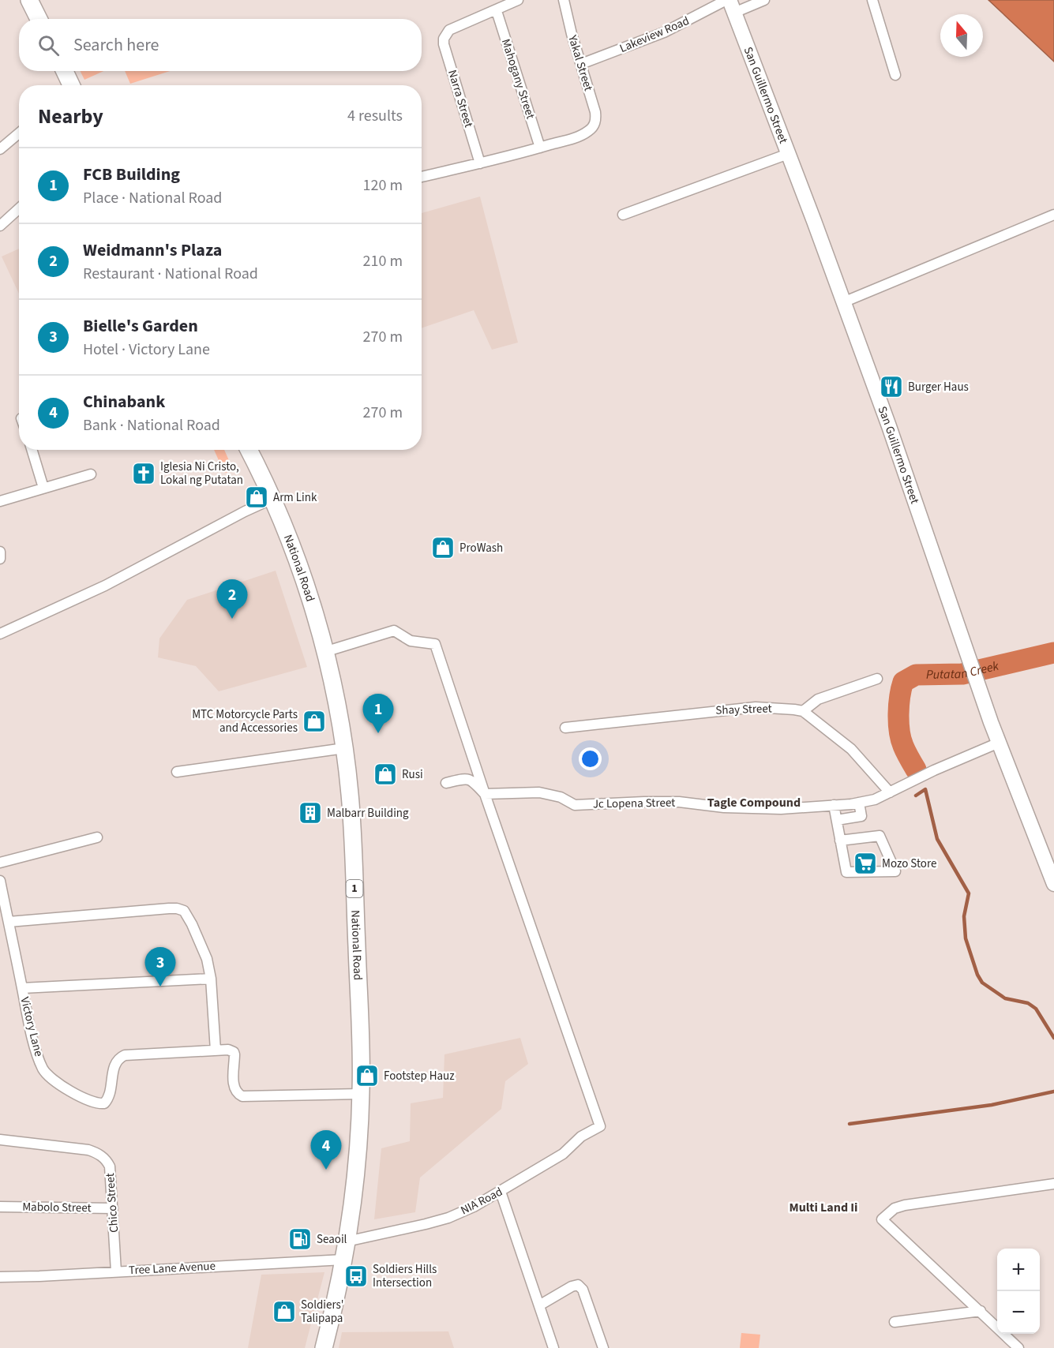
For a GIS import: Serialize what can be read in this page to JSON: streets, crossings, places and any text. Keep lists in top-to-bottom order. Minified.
{"streets":{"highway":["National Road","1"],"main road":["San Guillermo Street"],"street":["Lakeview Road","Yakal Street","Mahogany Street","Narra Street","Shay Street","Jc Lopena Street","Victory Lane","NIA Road","Chico Street","Mabolo Street","Tree Lane Avenue"]},"crossings":[["Lakeview Road","Yakal Street"],["Lakeview Road","San Guillermo Street"],["Yakal Street","Mahogany Street"],["Mahogany Street","Narra Street"],["San Guillermo Street","Jc Lopena Street"],["National Road","NIA Road"],["National Road","Tree Lane Avenue"],["Shay Street","Jc Lopena Street"],["Jc Lopena Street","NIA Road"],["Chico Street","Mabolo Street"],["Chico Street","Tree Lane Avenue"]],"districts":["Tagle Compound","Multi Land Ii"],"water":["Putatan Creek"],"places":{"restaurant":["Burger Haus"],"church":["Iglesia Ni Cristo, Lokal ng Putatan"],"shop":["Arm Link","ProWash","MTC Motorcycle Parts and Accessories","Rusi","Footstep Hauz","Soldiers' Talipapa"],"building":["Malbarr Building"],"supermarket":["Mozo Store"],"fuel station":["Seaoil"],"bus stop":["Soldiers Hills Intersection"]},"north":"top","page":{"search":"Search here","heading":["Nearby","4 results"],"list":[{"mark":"1","name":"FCB Building","note":"Place · National Road","value":"120 m"},{"mark":"2","name":"Weidmann's Plaza","note":"Restaurant · National Road","value":"210 m"},{"mark":"3","name":"Bielle's Garden","note":"Hotel · Victory Lane","value":"270 m"},{"mark":"4","name":"Chinabank","note":"Bank · National Road","value":"270 m"}],"pins":["2","1","3","4"],"map_buttons":["+","−"]}}
